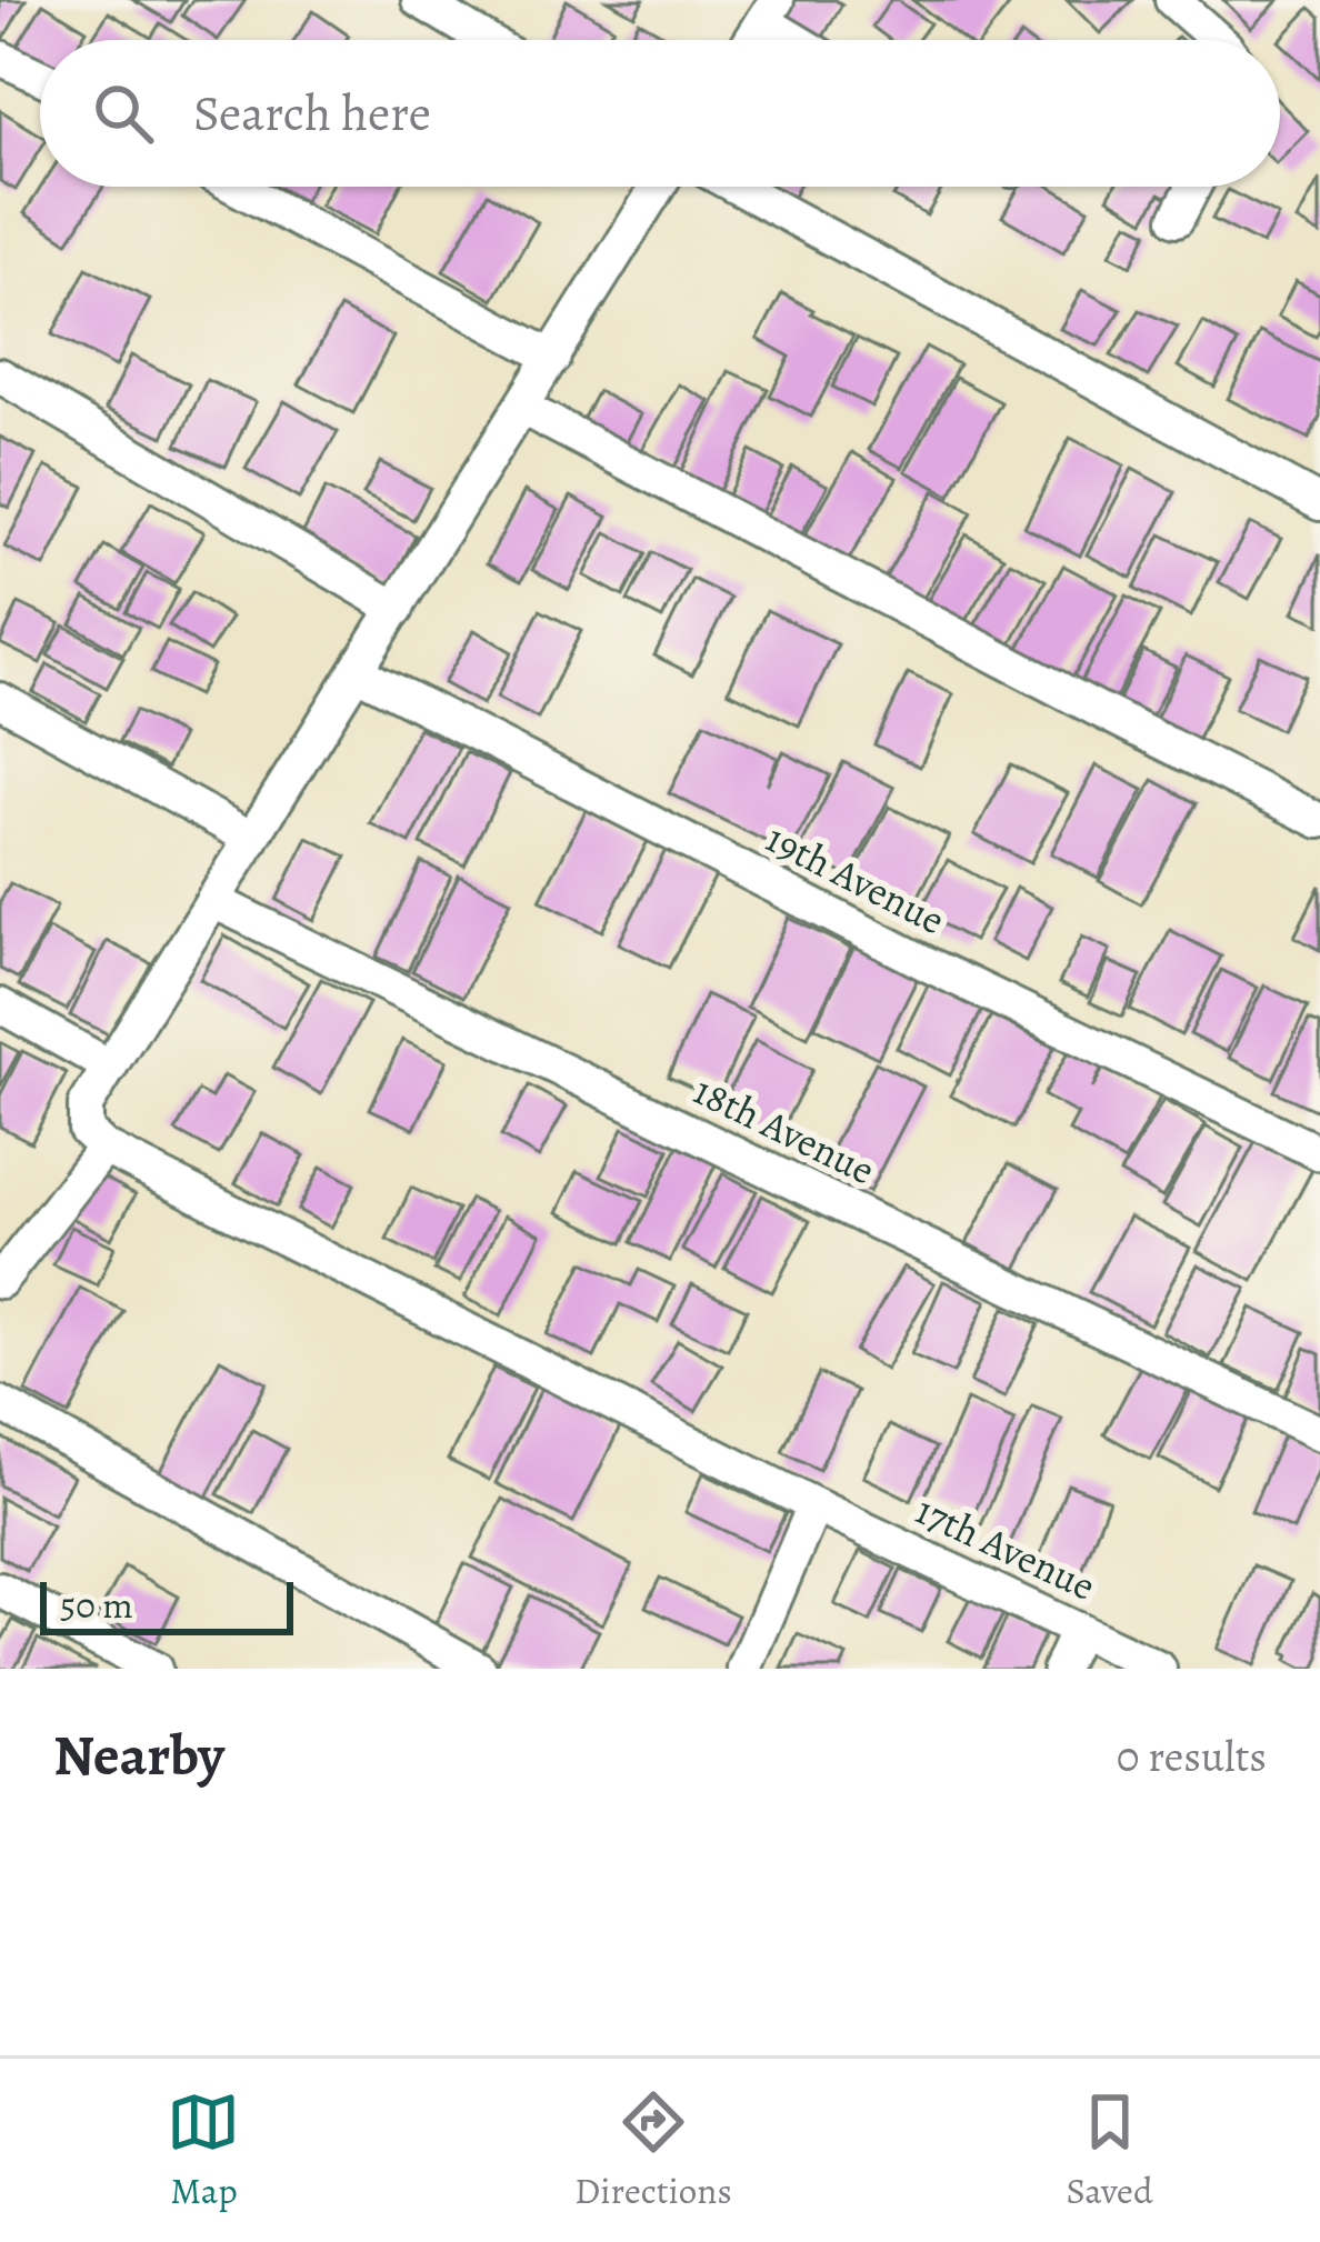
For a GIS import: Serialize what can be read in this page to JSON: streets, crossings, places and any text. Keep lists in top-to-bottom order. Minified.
{"streets":{"street":["19th Avenue","18th Avenue","17th Avenue"]},"scale_bar":"50 m","page":{"search":"Search here","scale":"50 m","heading":["Nearby","0 results"],"nav":["Map","Directions","Saved"]}}
